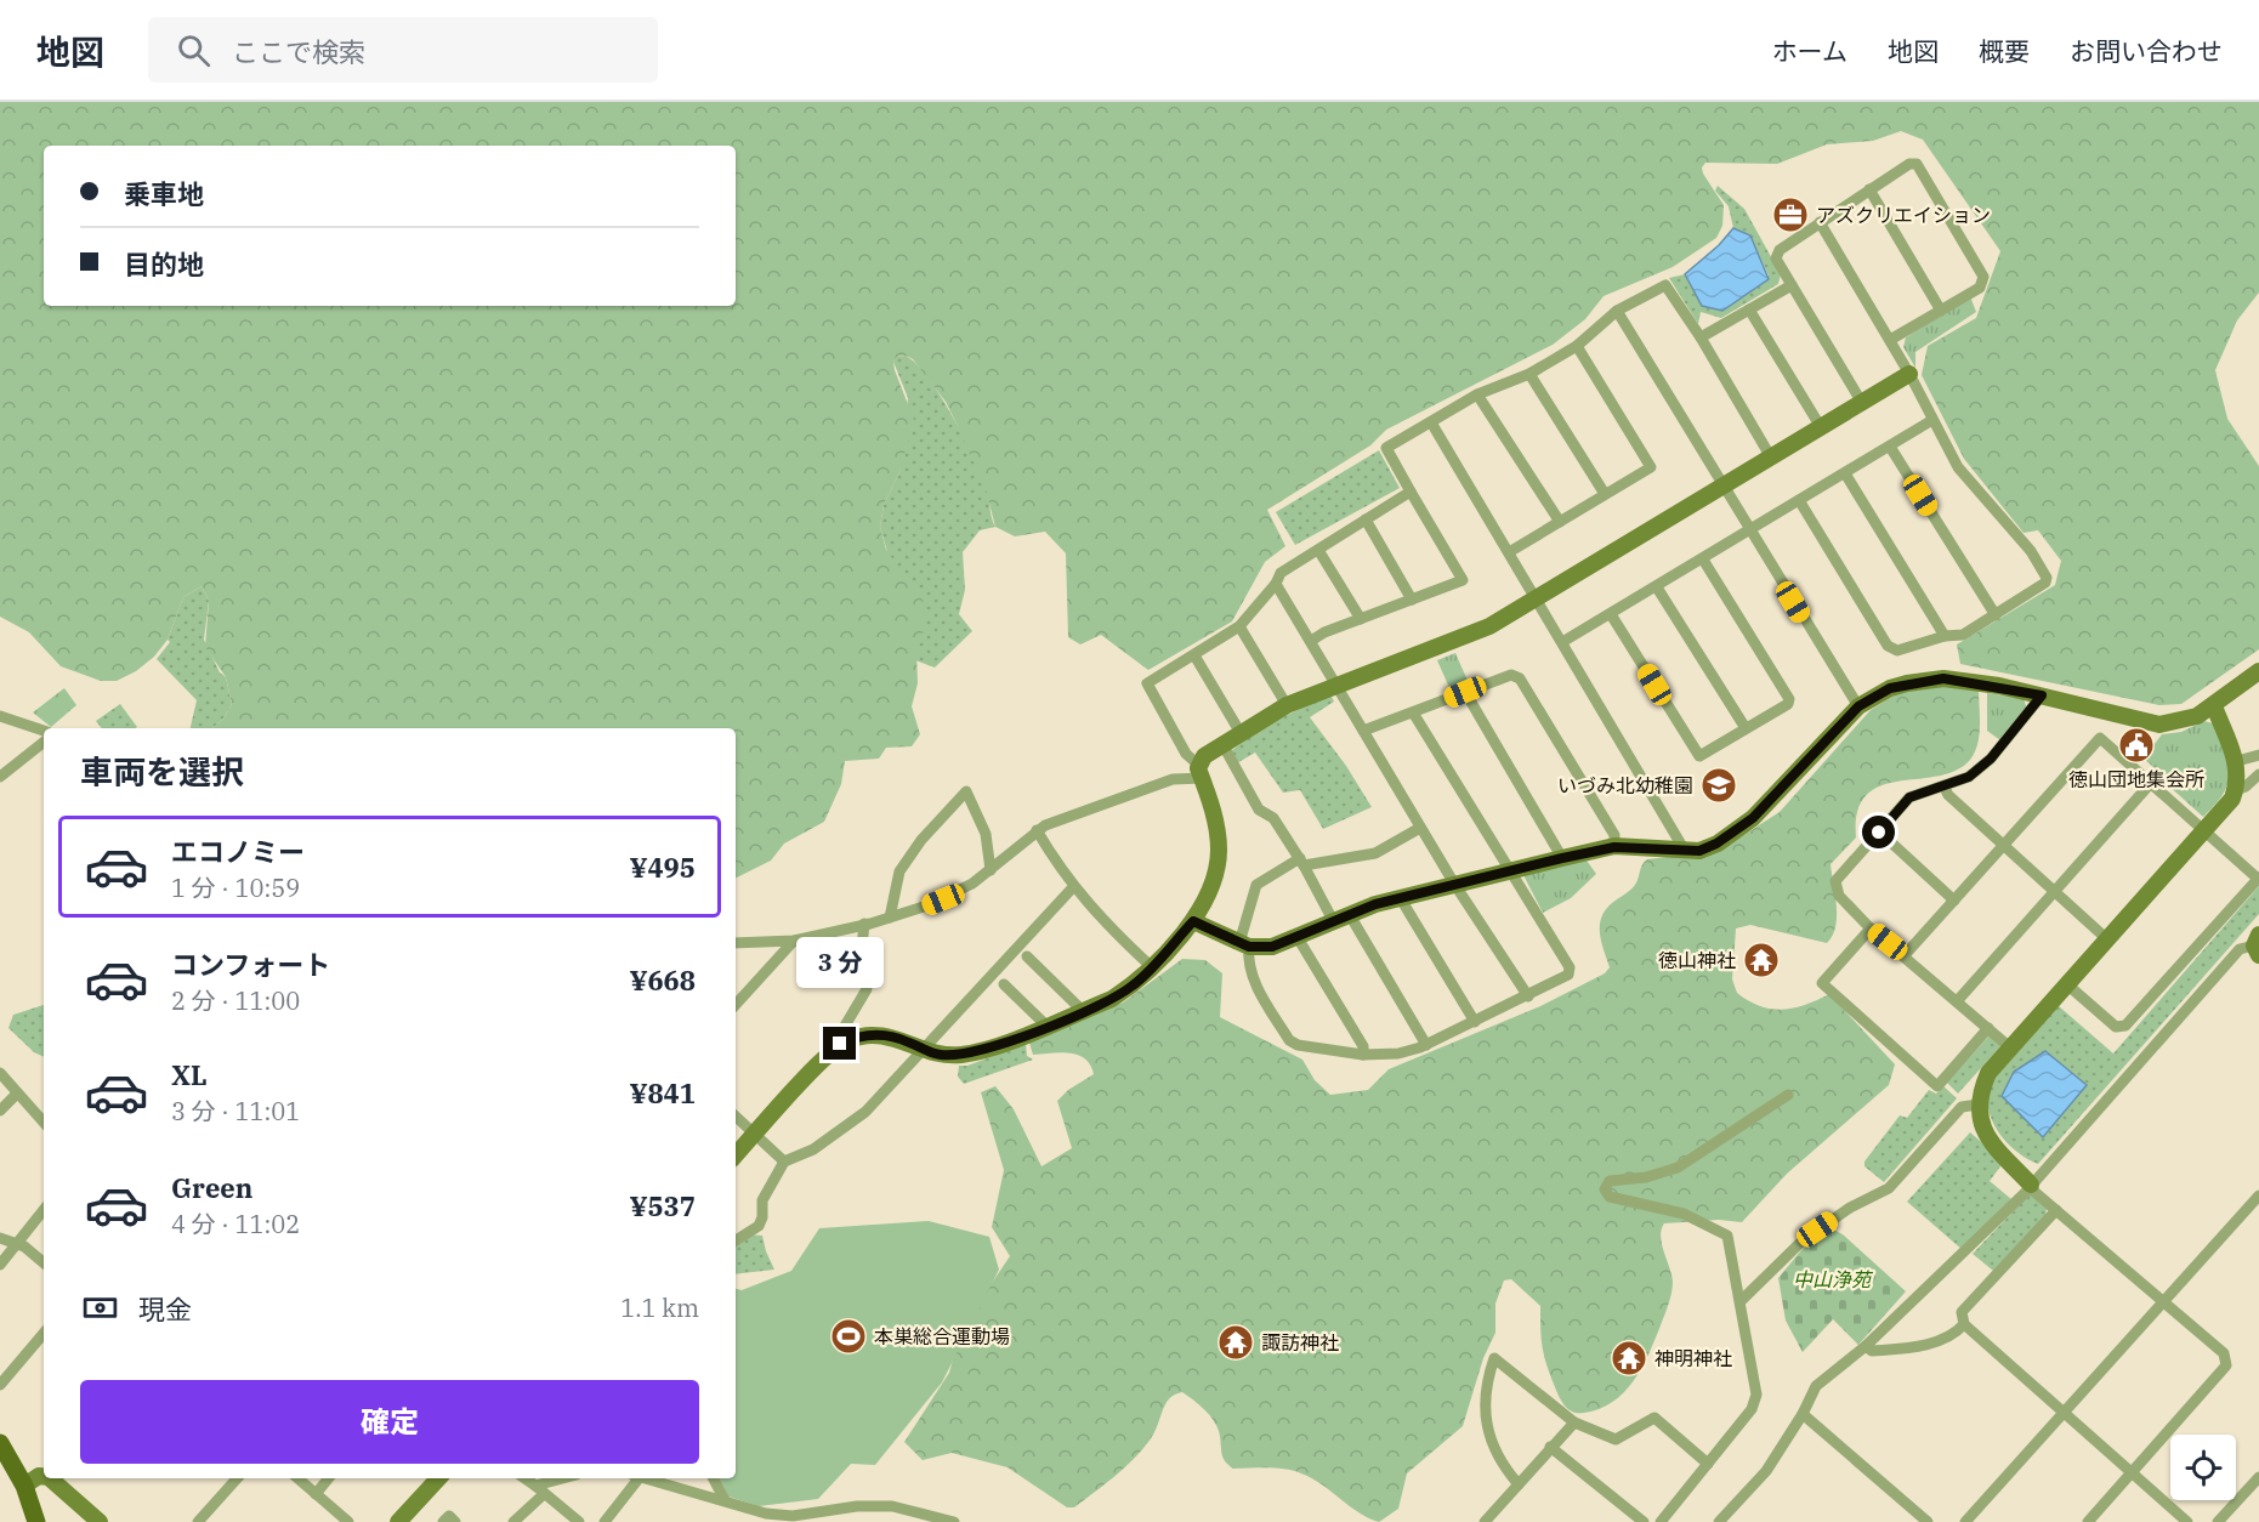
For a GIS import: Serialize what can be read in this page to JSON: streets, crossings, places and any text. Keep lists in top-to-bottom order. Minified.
{"parks":["中山浄苑"],"places":{"office":["アズクリエイション"],"public building":["徳山団地集会所"],"school or university":["いづみ北幼稚園"],"temple":["徳山神社","諏訪神社","神明神社"],"sports":["本巣総合運動場"]},"page":{"header":"地図","search":"ここで検索","nav":["ホーム","地図","概要","お問い合わせ"],"banner":["乗車地","目的地"],"heading":"車両を選択","list":[{"name":"エコノミー","note":"1 分 · 10:59","value":"¥495"},{"name":"コンフォート","note":"2 分 · 11:00","value":"¥668"},{"name":"XL","note":"3 分 · 11:01","value":"¥841"},{"name":"Green","note":"4 分 · 11:02","value":"¥537"}],"bubble":"3 分","pay":["現金","1.1 km"],"buttons":"確定"}}
